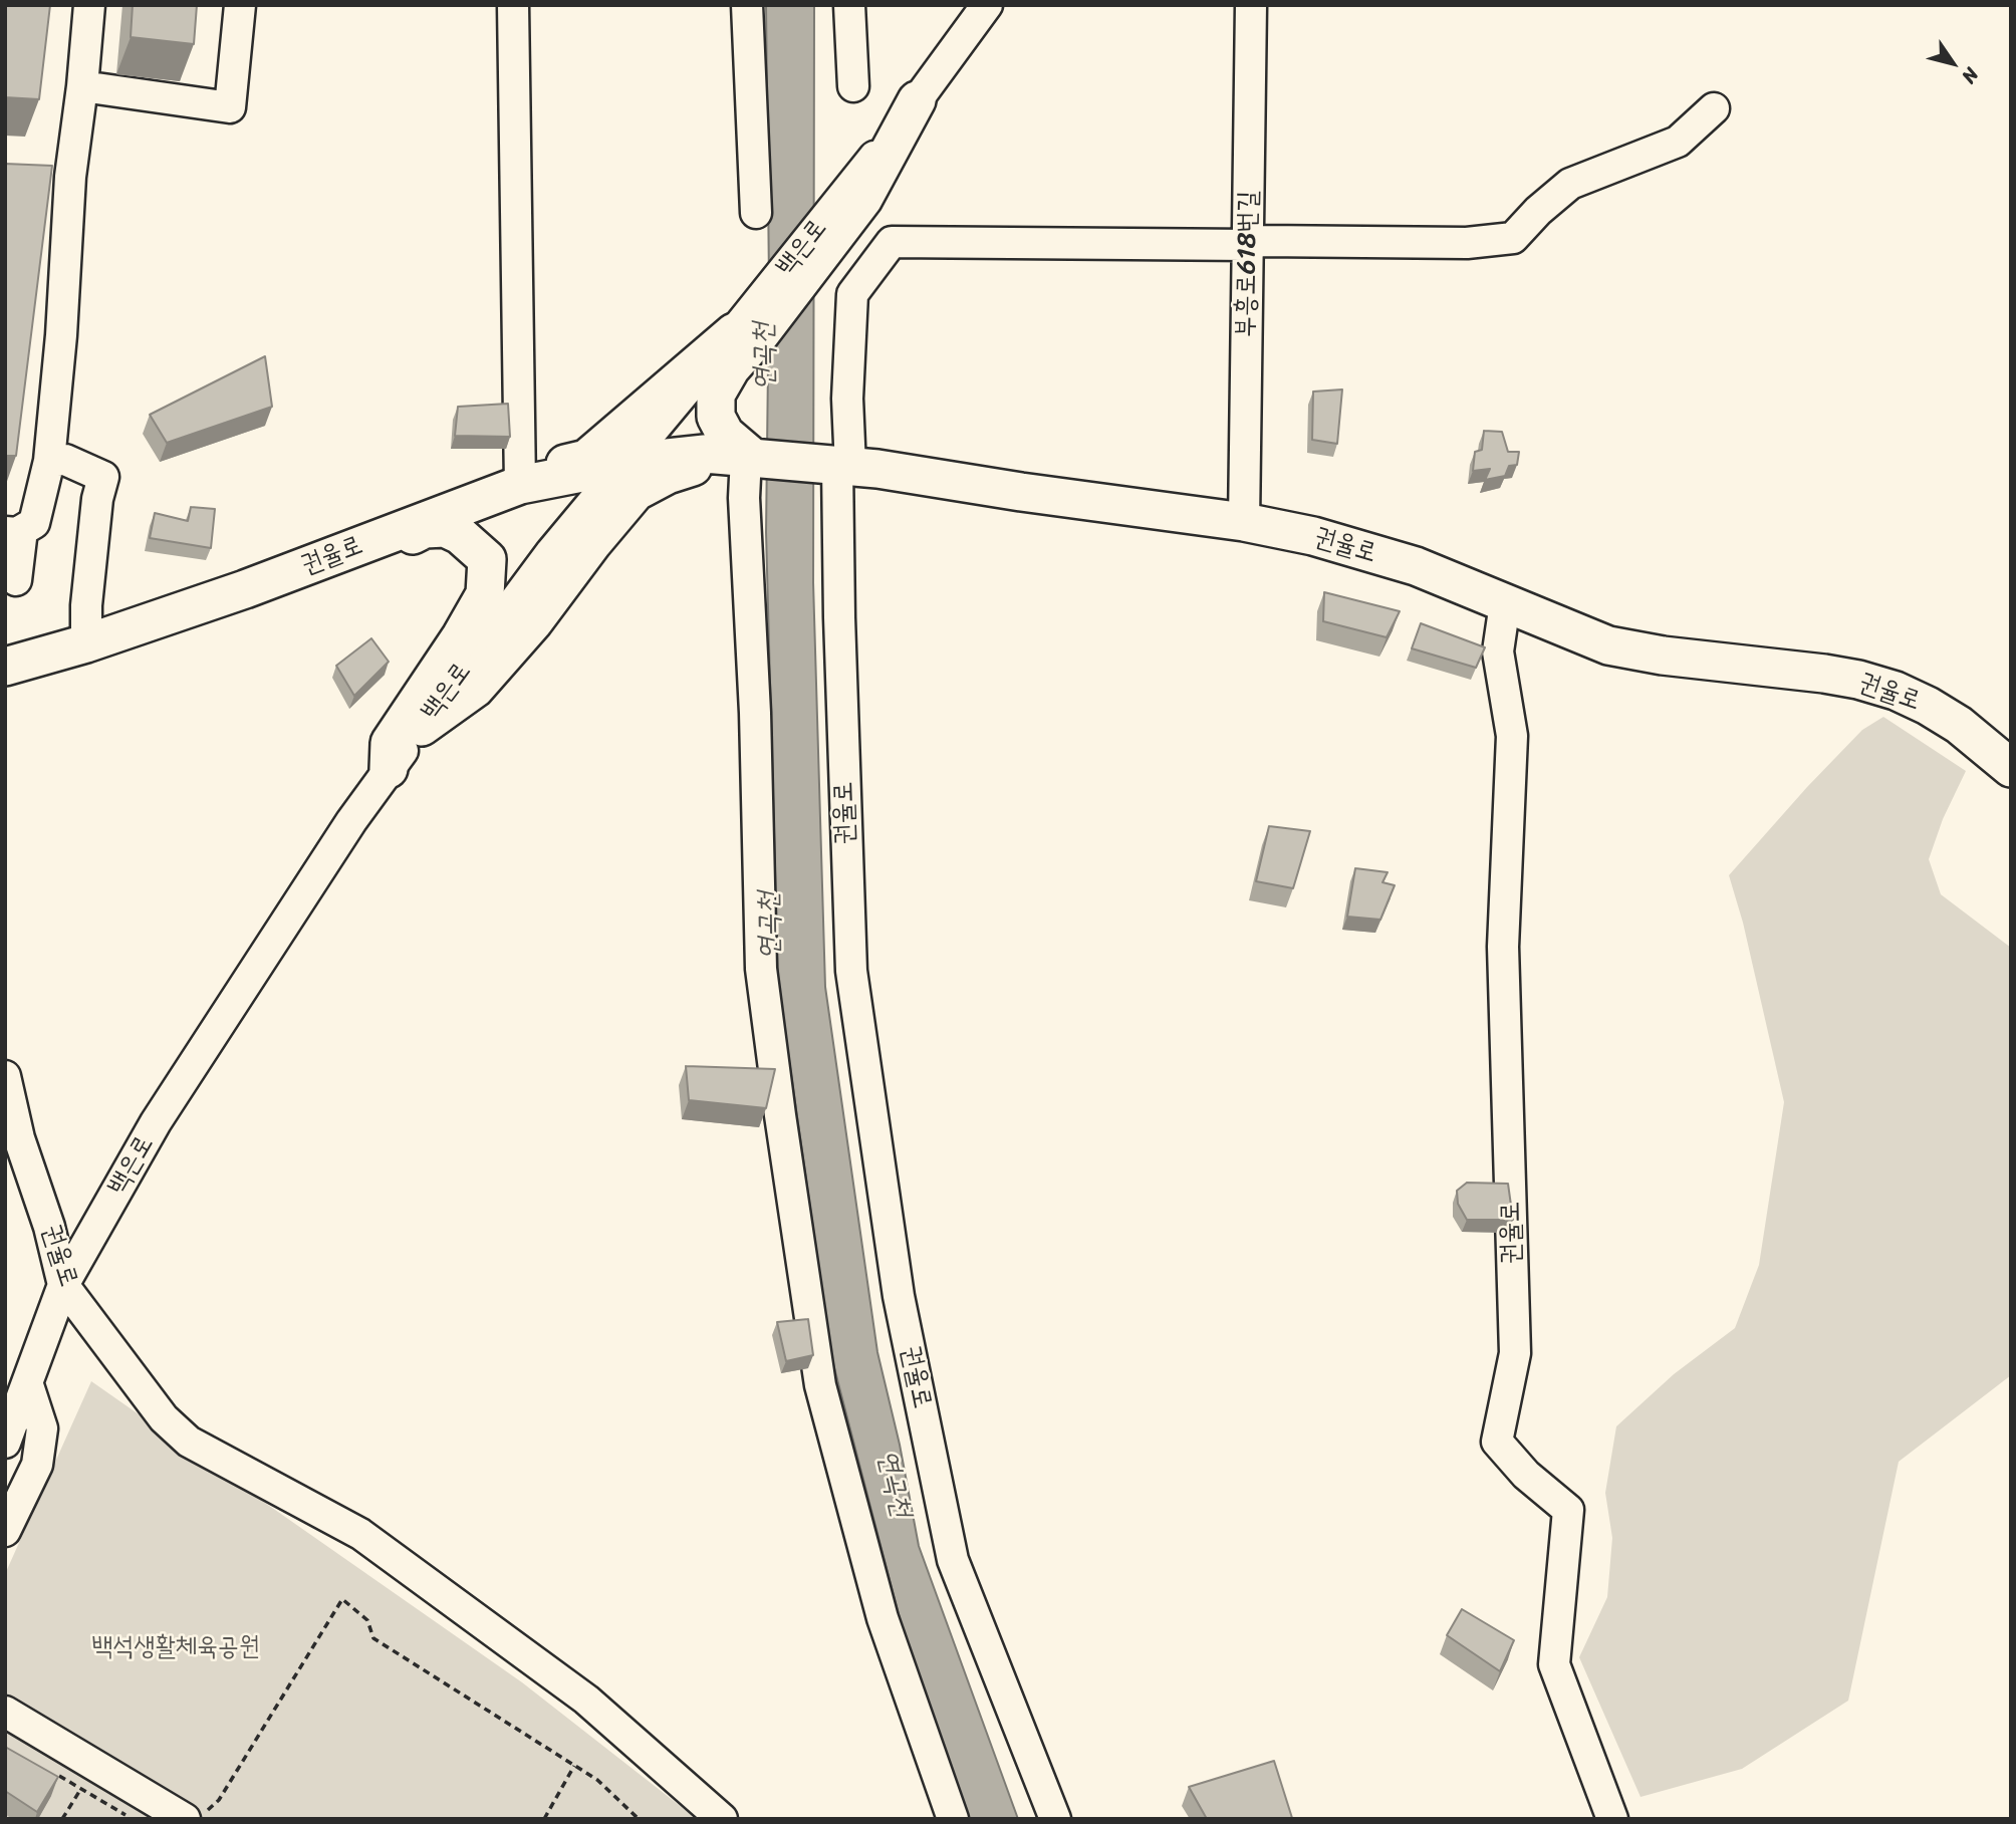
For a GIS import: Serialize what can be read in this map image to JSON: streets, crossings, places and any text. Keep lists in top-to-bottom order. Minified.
{"streets":{"main road":["권율로"],"street":["백은로","부흥로618번길"]},"crossings":[["백은로","권율로"],["부흥로618번길","권율로"]],"water":["연곡천"],"parks":["백석생활체육공원"],"north":"bottom right"}
